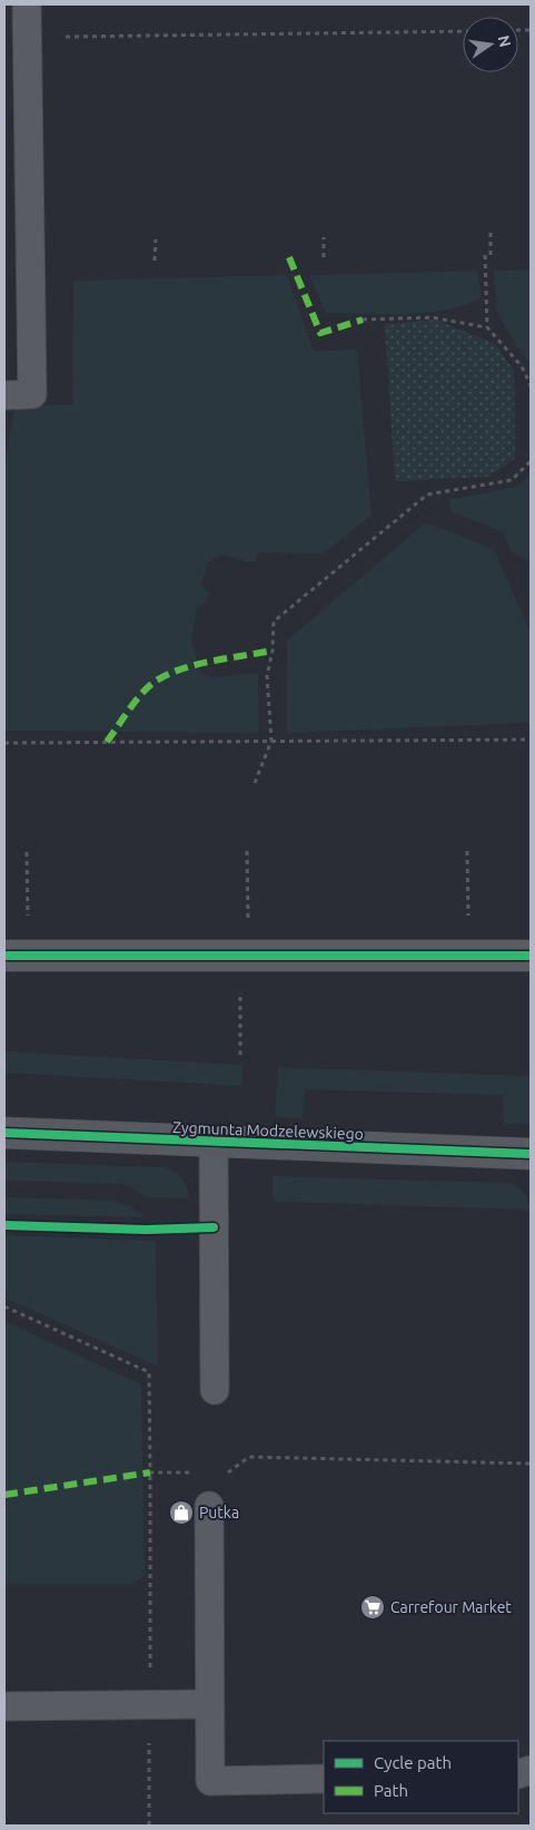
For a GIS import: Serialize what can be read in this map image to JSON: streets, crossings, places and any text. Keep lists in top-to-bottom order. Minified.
{"streets":{"street":["Zygmunta Modzelewskiego"]},"places":{"shop":["Putka"],"supermarket":["Carrefour Market"]},"legend":["Cycle path","Path"],"north":"right"}
